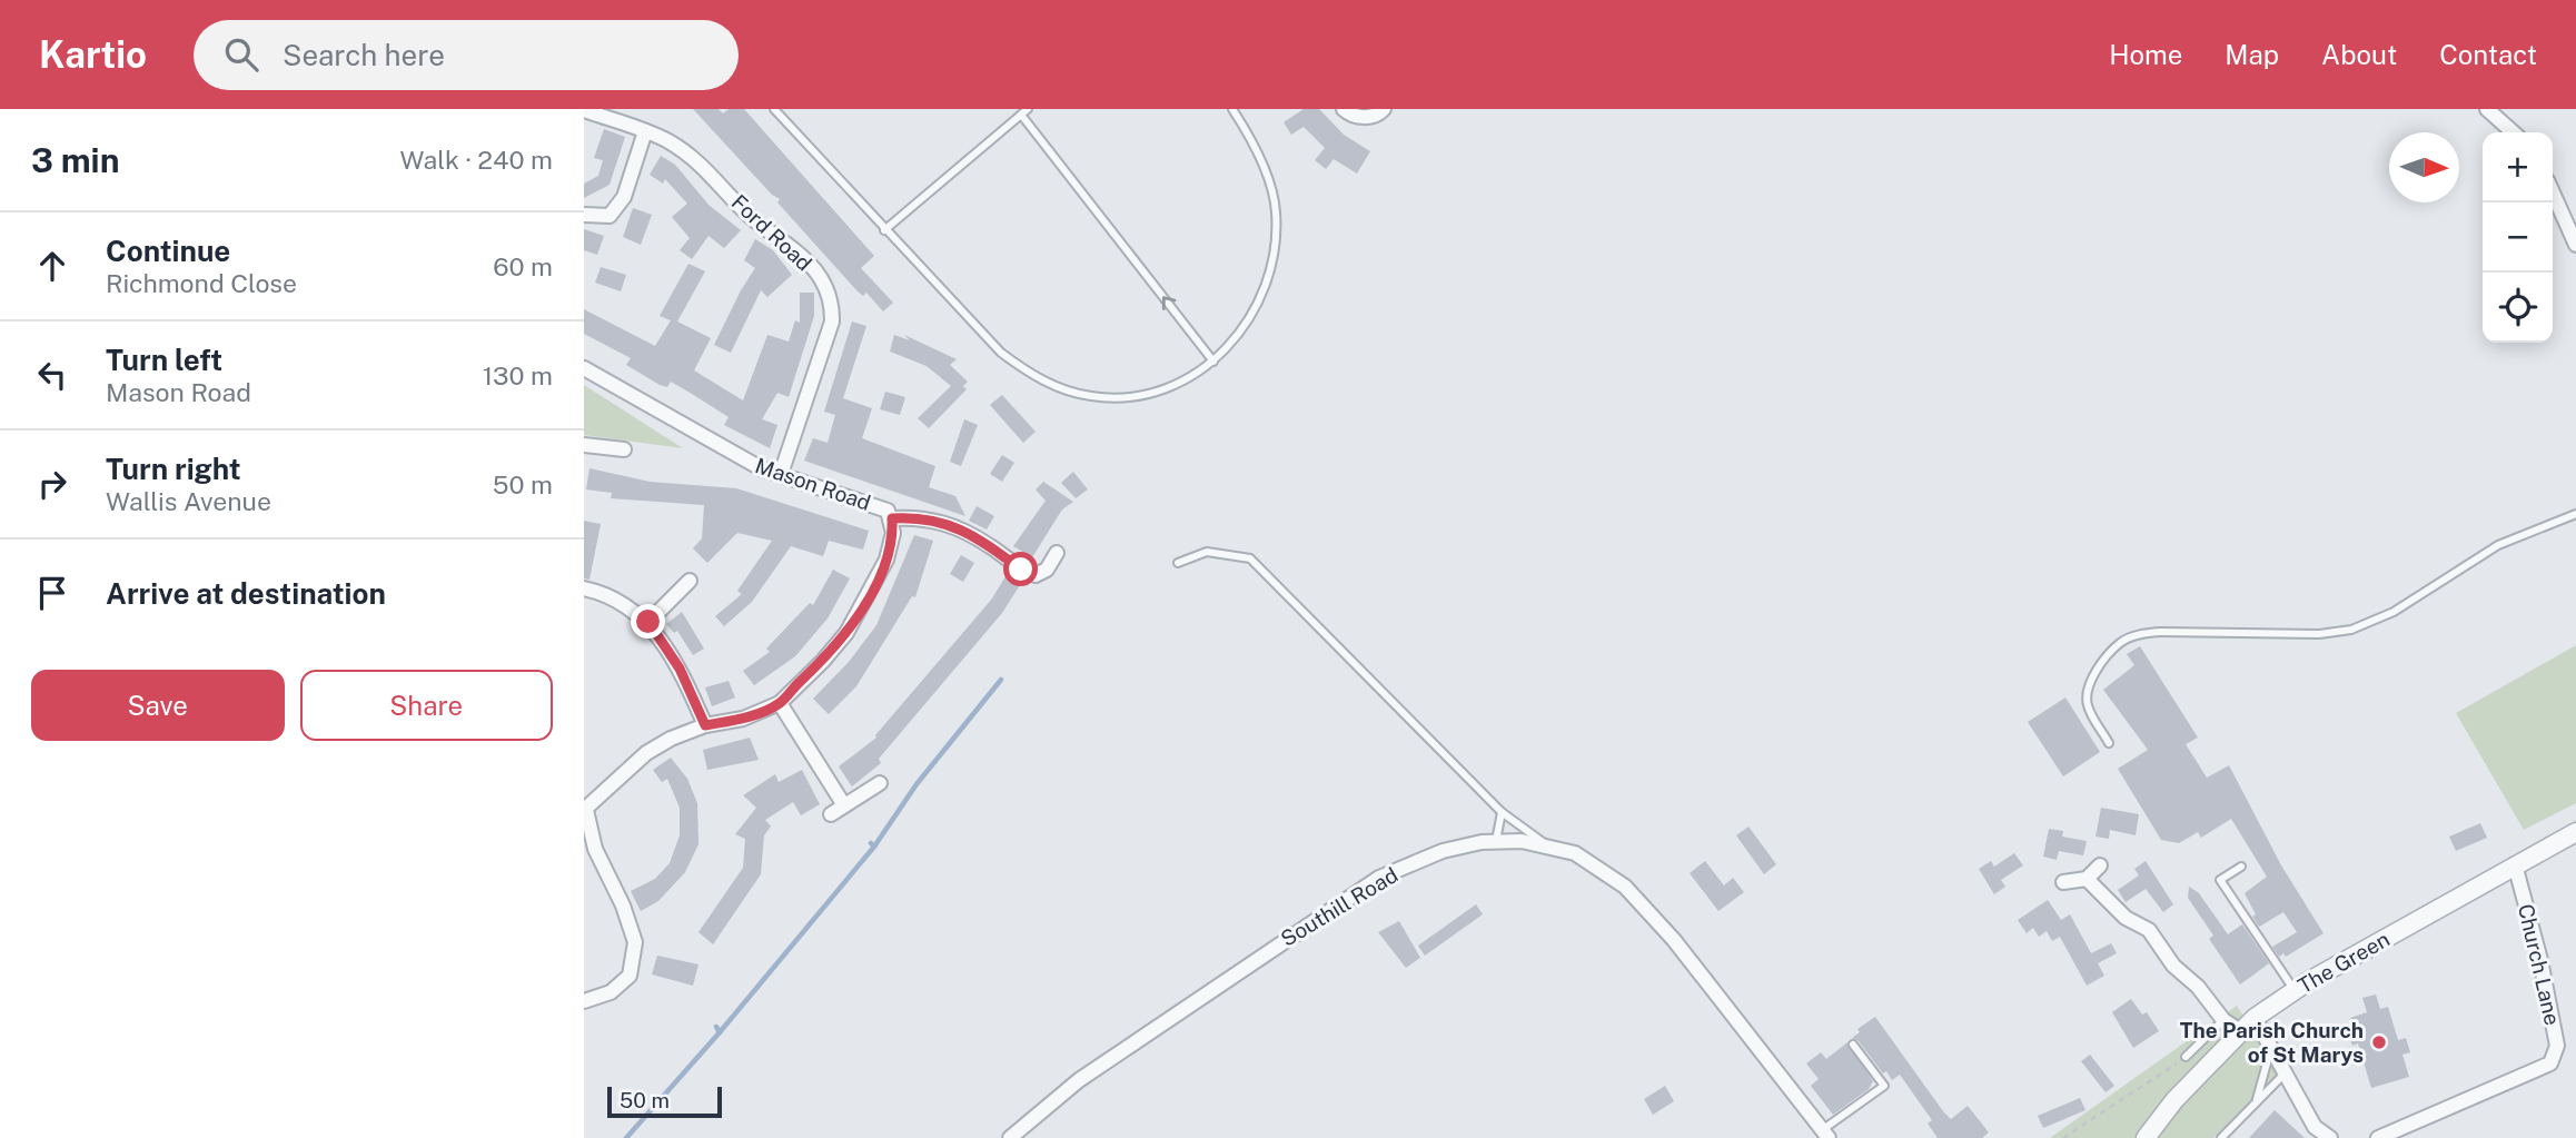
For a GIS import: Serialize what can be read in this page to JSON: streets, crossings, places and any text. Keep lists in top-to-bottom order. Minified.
{"streets":{"street":["Ford Road","Mason Road","Southill Road","The Green","Church Lane"]},"crossings":[["Ford Road","Mason Road"],["The Green","Church Lane"]],"places":["The Parish Church of St Marys"],"scale_bar":"50 m","north":"right","page":{"header":"Kartio","search":"Search here","nav":["Home","Map","About","Contact"],"heading":["3 min","Walk · 240 m"],"map_buttons":["+","−"],"list":[["Continue","Richmond Close","60 m"],["Turn left","Mason Road","130 m"],["Turn right","Wallis Avenue","50 m"],"Arrive at destination"],"buttons":["Save","Share"],"scale":"50 m"}}
